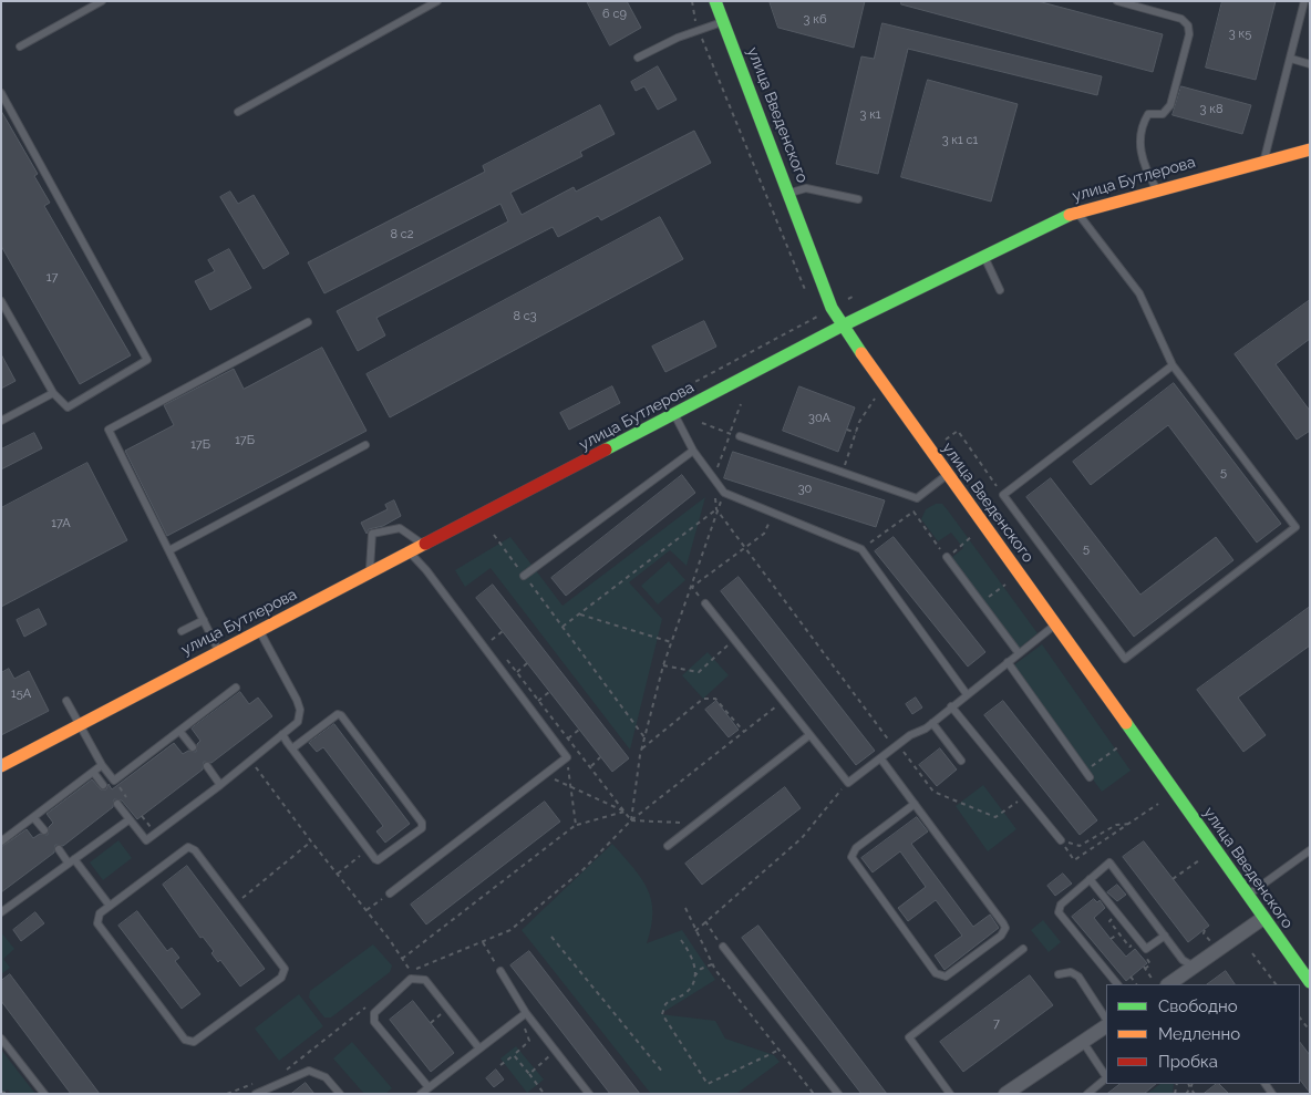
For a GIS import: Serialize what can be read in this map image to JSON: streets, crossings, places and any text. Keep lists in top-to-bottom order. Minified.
{"streets":{"street":["улица Введенского","улица Бутлерова"]},"crossings":[["улица Введенского","улица Бутлерова"]],"house_numbers":["6 с9","3 к6","3 к5","3 к8","3 к1","3 к1 с1","8 с2","17","8 с3","30А","17Б","17Б","5","30","17А","5","15А","7"],"legend":["Свободно","Медленно","Пробка"]}
